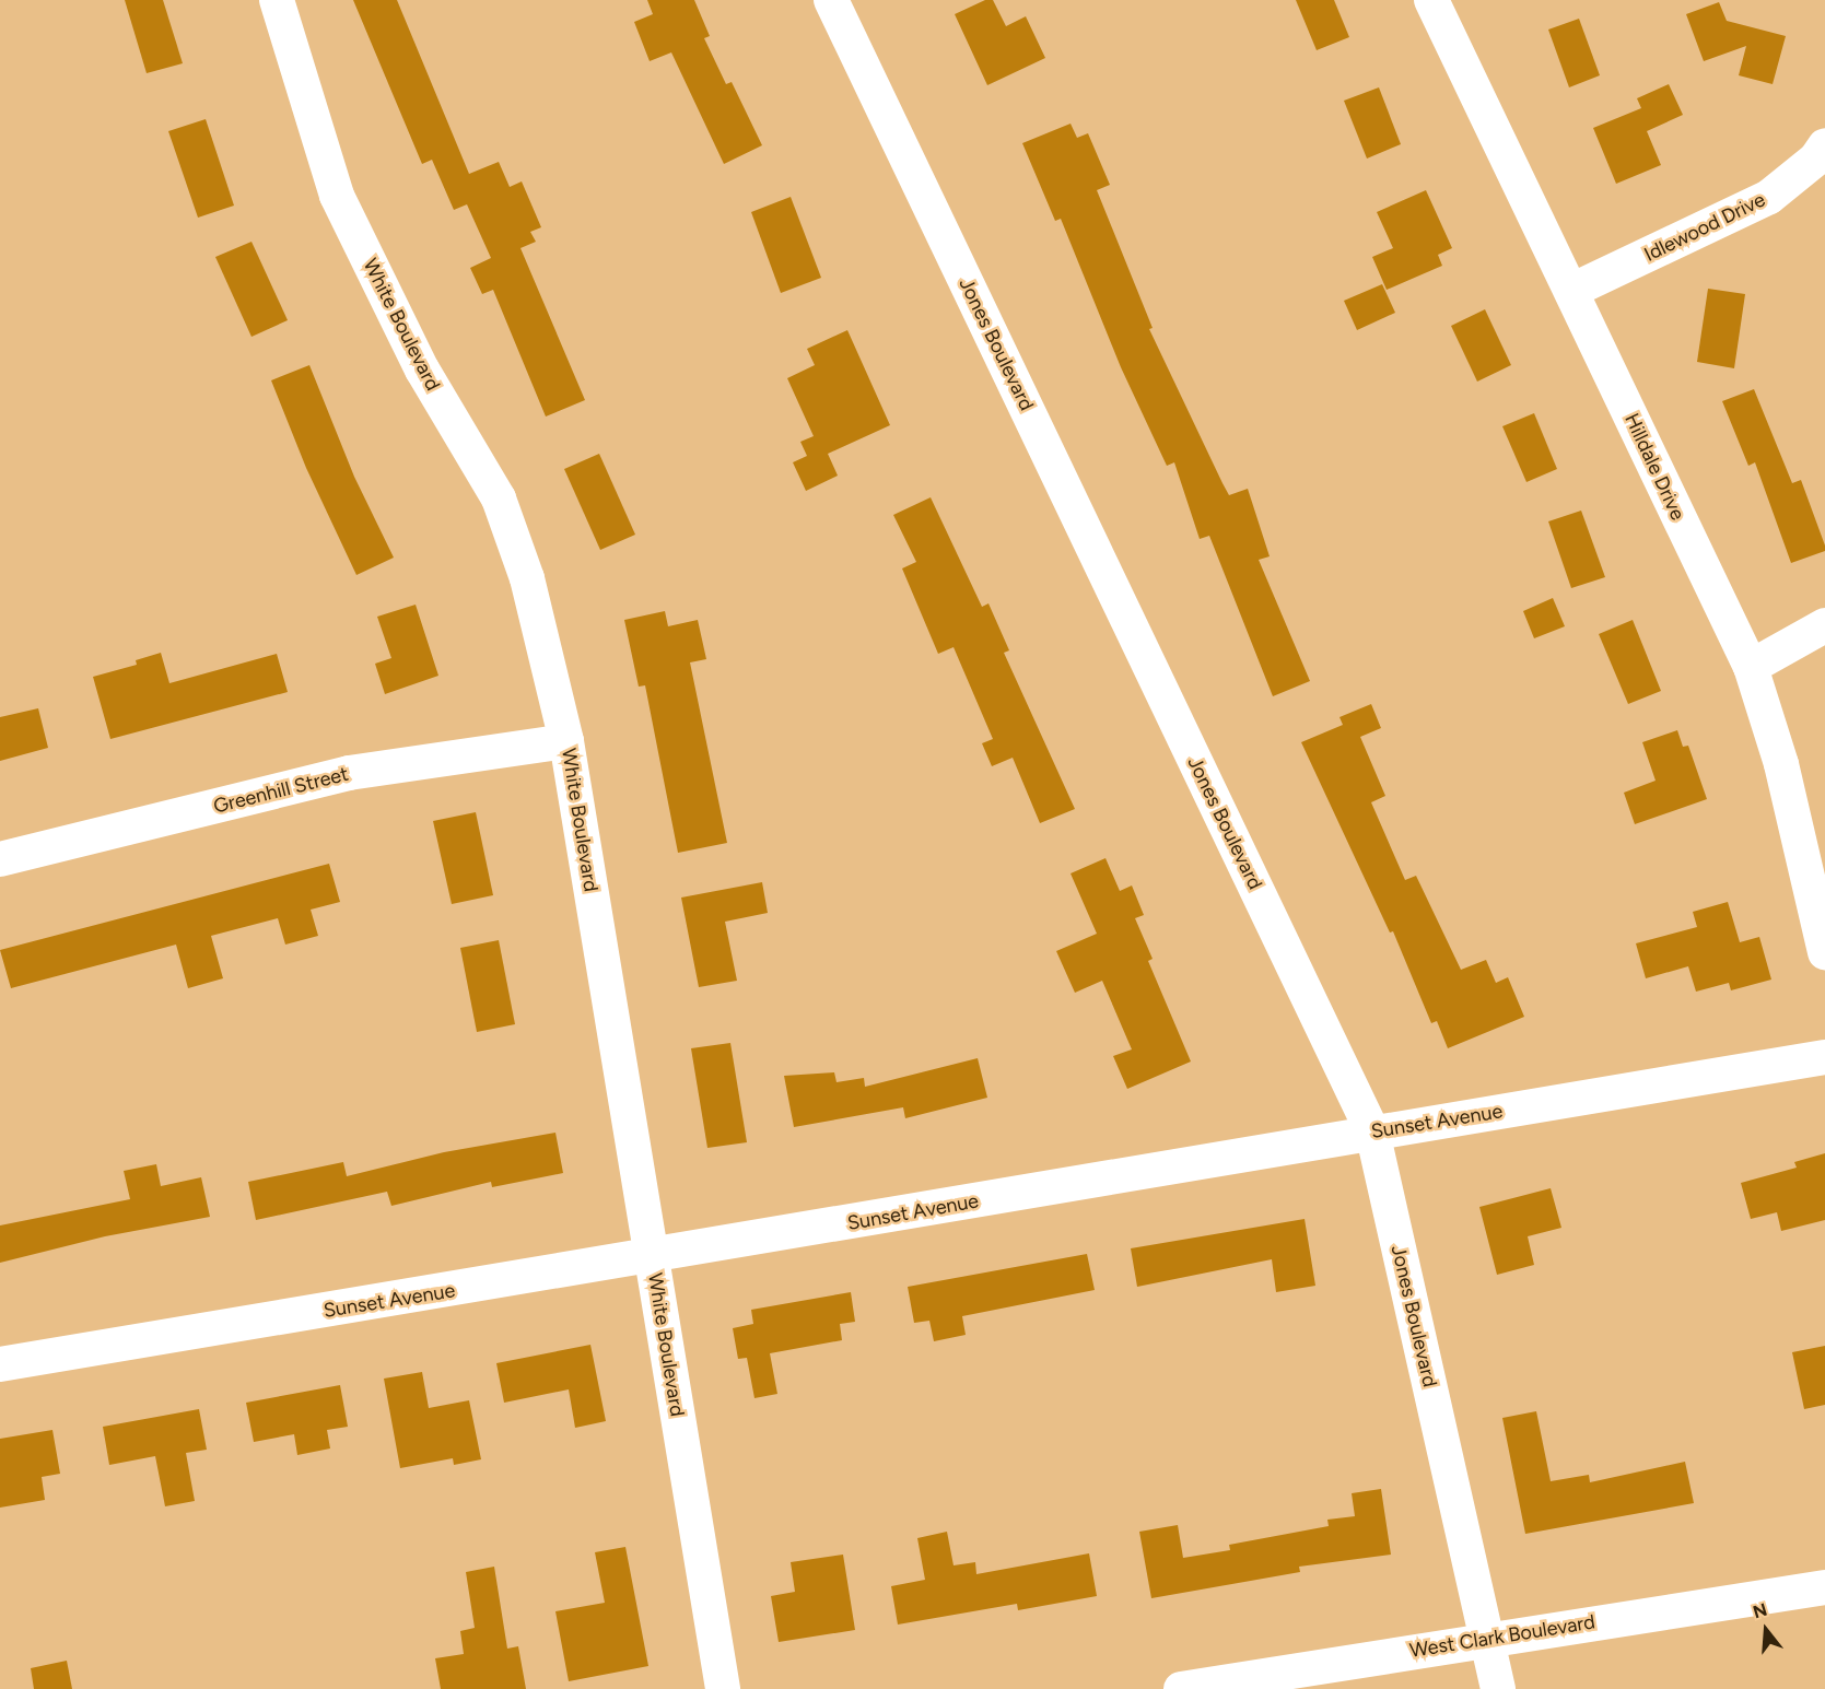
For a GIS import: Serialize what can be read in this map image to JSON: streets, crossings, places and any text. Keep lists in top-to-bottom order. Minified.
{"streets":{"street":["Idlewood Drive","White Boulevard","Jones Boulevard","Hilldale Drive","Greenhill Street","Sunset Avenue","West Clark Boulevard"]},"crossings":[["Idlewood Drive","Hilldale Drive"],["White Boulevard","Greenhill Street"],["White Boulevard","Sunset Avenue"],["Jones Boulevard","Sunset Avenue"],["Jones Boulevard","West Clark Boulevard"]],"north":"top"}
